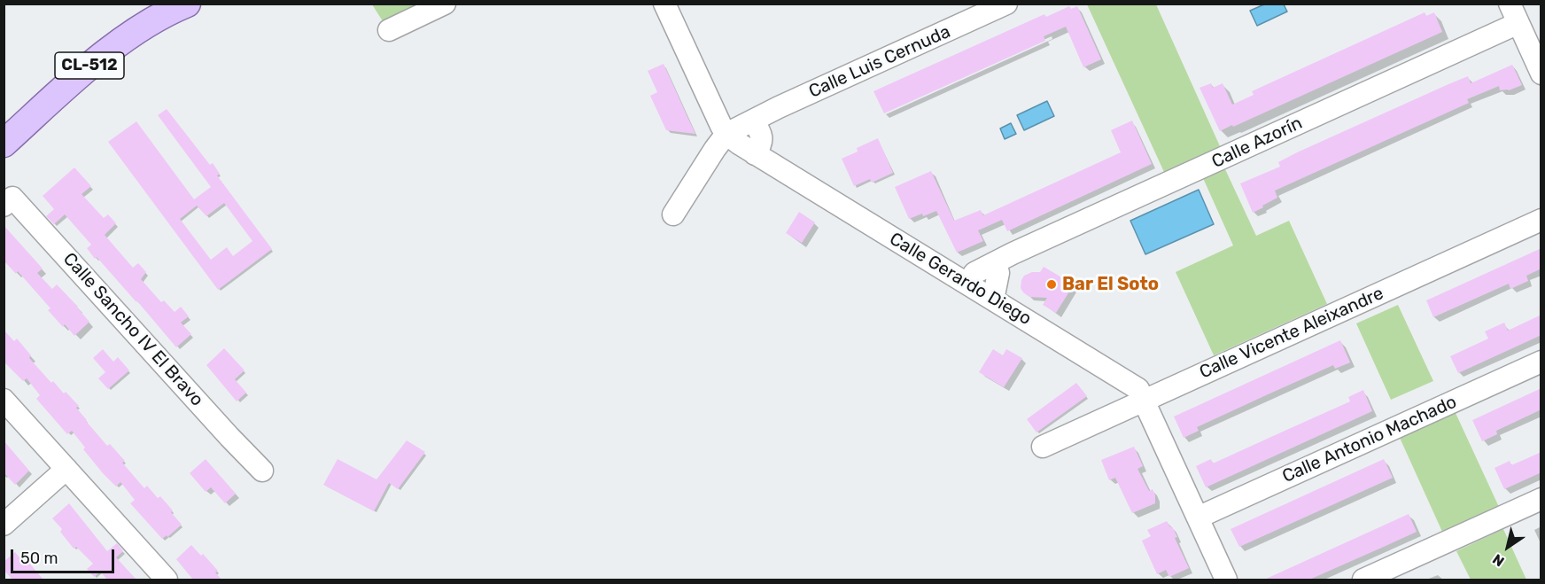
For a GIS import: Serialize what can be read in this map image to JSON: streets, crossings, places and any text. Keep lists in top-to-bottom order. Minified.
{"streets":{"main road":["CL-512"],"street":["Calle Luis Cernuda","Calle Azorín","Calle Gerardo Diego","Calle Sancho IV El Bravo","Calle Vicente Aleixandre","Calle Antonio Machado"]},"crossings":[["Calle Luis Cernuda","Calle Gerardo Diego"],["Calle Azorín","Calle Gerardo Diego"],["Calle Gerardo Diego","Calle Vicente Aleixandre"],["Calle Gerardo Diego","Calle Antonio Machado"]],"places":["Bar El Soto"],"scale_bar":"50 m","north":"bottom left"}
